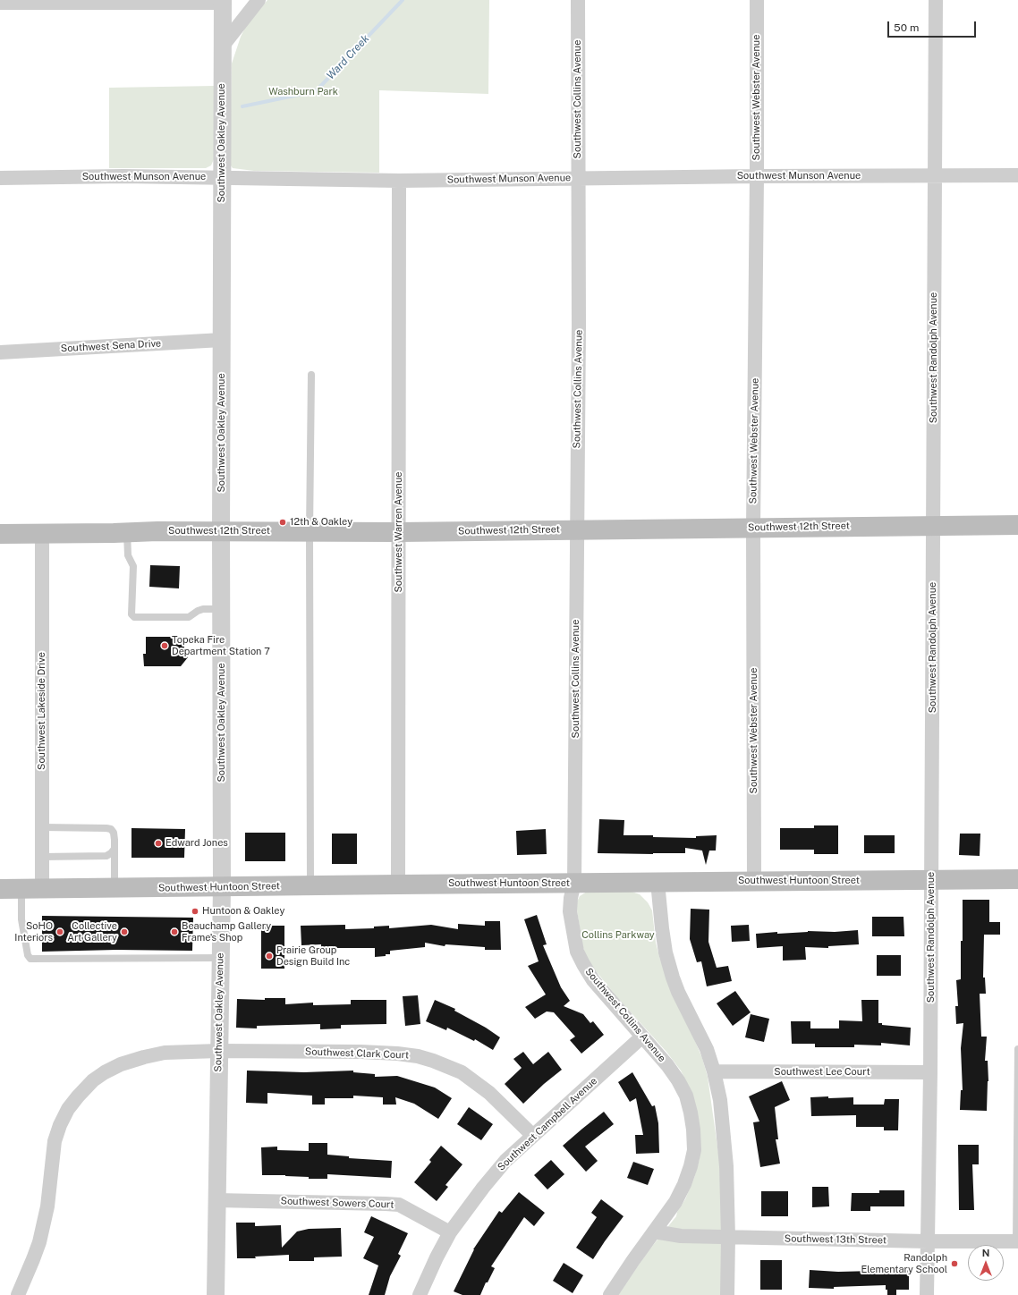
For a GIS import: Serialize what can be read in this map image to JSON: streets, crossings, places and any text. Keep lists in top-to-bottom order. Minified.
{"streets":{"main road":["Southwest 12th Street","Southwest Huntoon Street"],"street":["Southwest Webster Avenue","Southwest Collins Avenue","Southwest Oakley Avenue","Southwest Munson Avenue","Southwest Sena Drive","Southwest Randolph Avenue","Southwest Warren Avenue","Southwest Lakeside Drive","Southwest Clark Court","Southwest Lee Court","Southwest Campbell Avenue","Southwest Sowers Court","Southwest 13th Street"]},"crossings":[["Southwest Webster Avenue","Southwest Munson Avenue"],["Southwest Webster Avenue","Southwest 12th Street"],["Southwest Webster Avenue","Southwest Huntoon Street"],["Southwest Collins Avenue","Southwest Munson Avenue"],["Southwest Collins Avenue","Southwest 12th Street"],["Southwest Collins Avenue","Southwest Huntoon Street"],["Southwest Collins Avenue","Southwest Campbell Avenue"],["Southwest Collins Avenue","Southwest 13th Street"],["Southwest Oakley Avenue","Southwest Munson Avenue"],["Southwest Oakley Avenue","Southwest Sena Drive"],["Southwest Oakley Avenue","Southwest 12th Street"],["Southwest Oakley Avenue","Southwest Huntoon Street"],["Southwest Oakley Avenue","Southwest Clark Court"],["Southwest Oakley Avenue","Southwest Sowers Court"],["Southwest Munson Avenue","Southwest Randolph Avenue"],["Southwest Munson Avenue","Southwest Warren Avenue"],["Southwest Randolph Avenue","Southwest 12th Street"],["Southwest Randolph Avenue","Southwest Huntoon Street"],["Southwest Randolph Avenue","Southwest Lee Court"],["Southwest Randolph Avenue","Southwest 13th Street"],["Southwest 12th Street","Southwest Warren Avenue"],["Southwest 12th Street","Southwest Lakeside Drive"],["Southwest Warren Avenue","Southwest Huntoon Street"],["Southwest Lakeside Drive","Southwest Huntoon Street"],["Southwest Clark Court","Southwest Campbell Avenue"],["Southwest Campbell Avenue","Southwest Sowers Court"]],"water":["Ward Creek"],"parks":["Washburn Park","Collins Parkway"],"places":["12th & Oakley","Topeka Fire Department Station 7","Edward Jones","Huntoon & Oakley","SoHO Interiors","Collective Art Gallery","Beauchamp Gallery Frame's Shop","Prairie Group Design Build Inc","Randolph Elementary School"],"scale_bar":"50 m","north":"top"}
